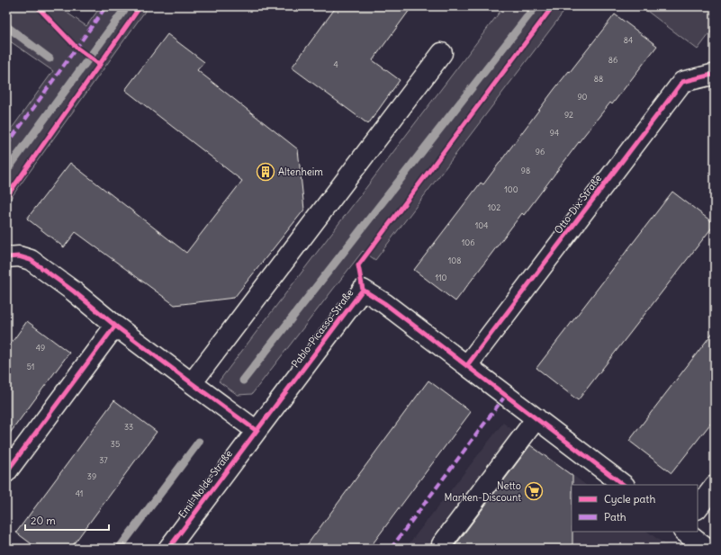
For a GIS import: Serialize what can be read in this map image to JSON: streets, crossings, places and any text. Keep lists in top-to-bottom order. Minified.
{"streets":{"street":["Otto-Dix-Straße","Pablo-Picasso-Straße","Emil-Nolde-Straße"]},"crossings":[["Otto-Dix-Straße","Pablo-Picasso-Straße"],["Pablo-Picasso-Straße","Emil-Nolde-Straße"]],"places":{"building":["Altenheim"],"supermarket":["Netto Marken-Discount"]},"house_numbers":["84","86","4","88","90","92","94","96","98","100","102","104","106","108","110","49","51","33","35","37","39","41"],"legend":["Cycle path","Path"],"scale_bar":"20 m"}
